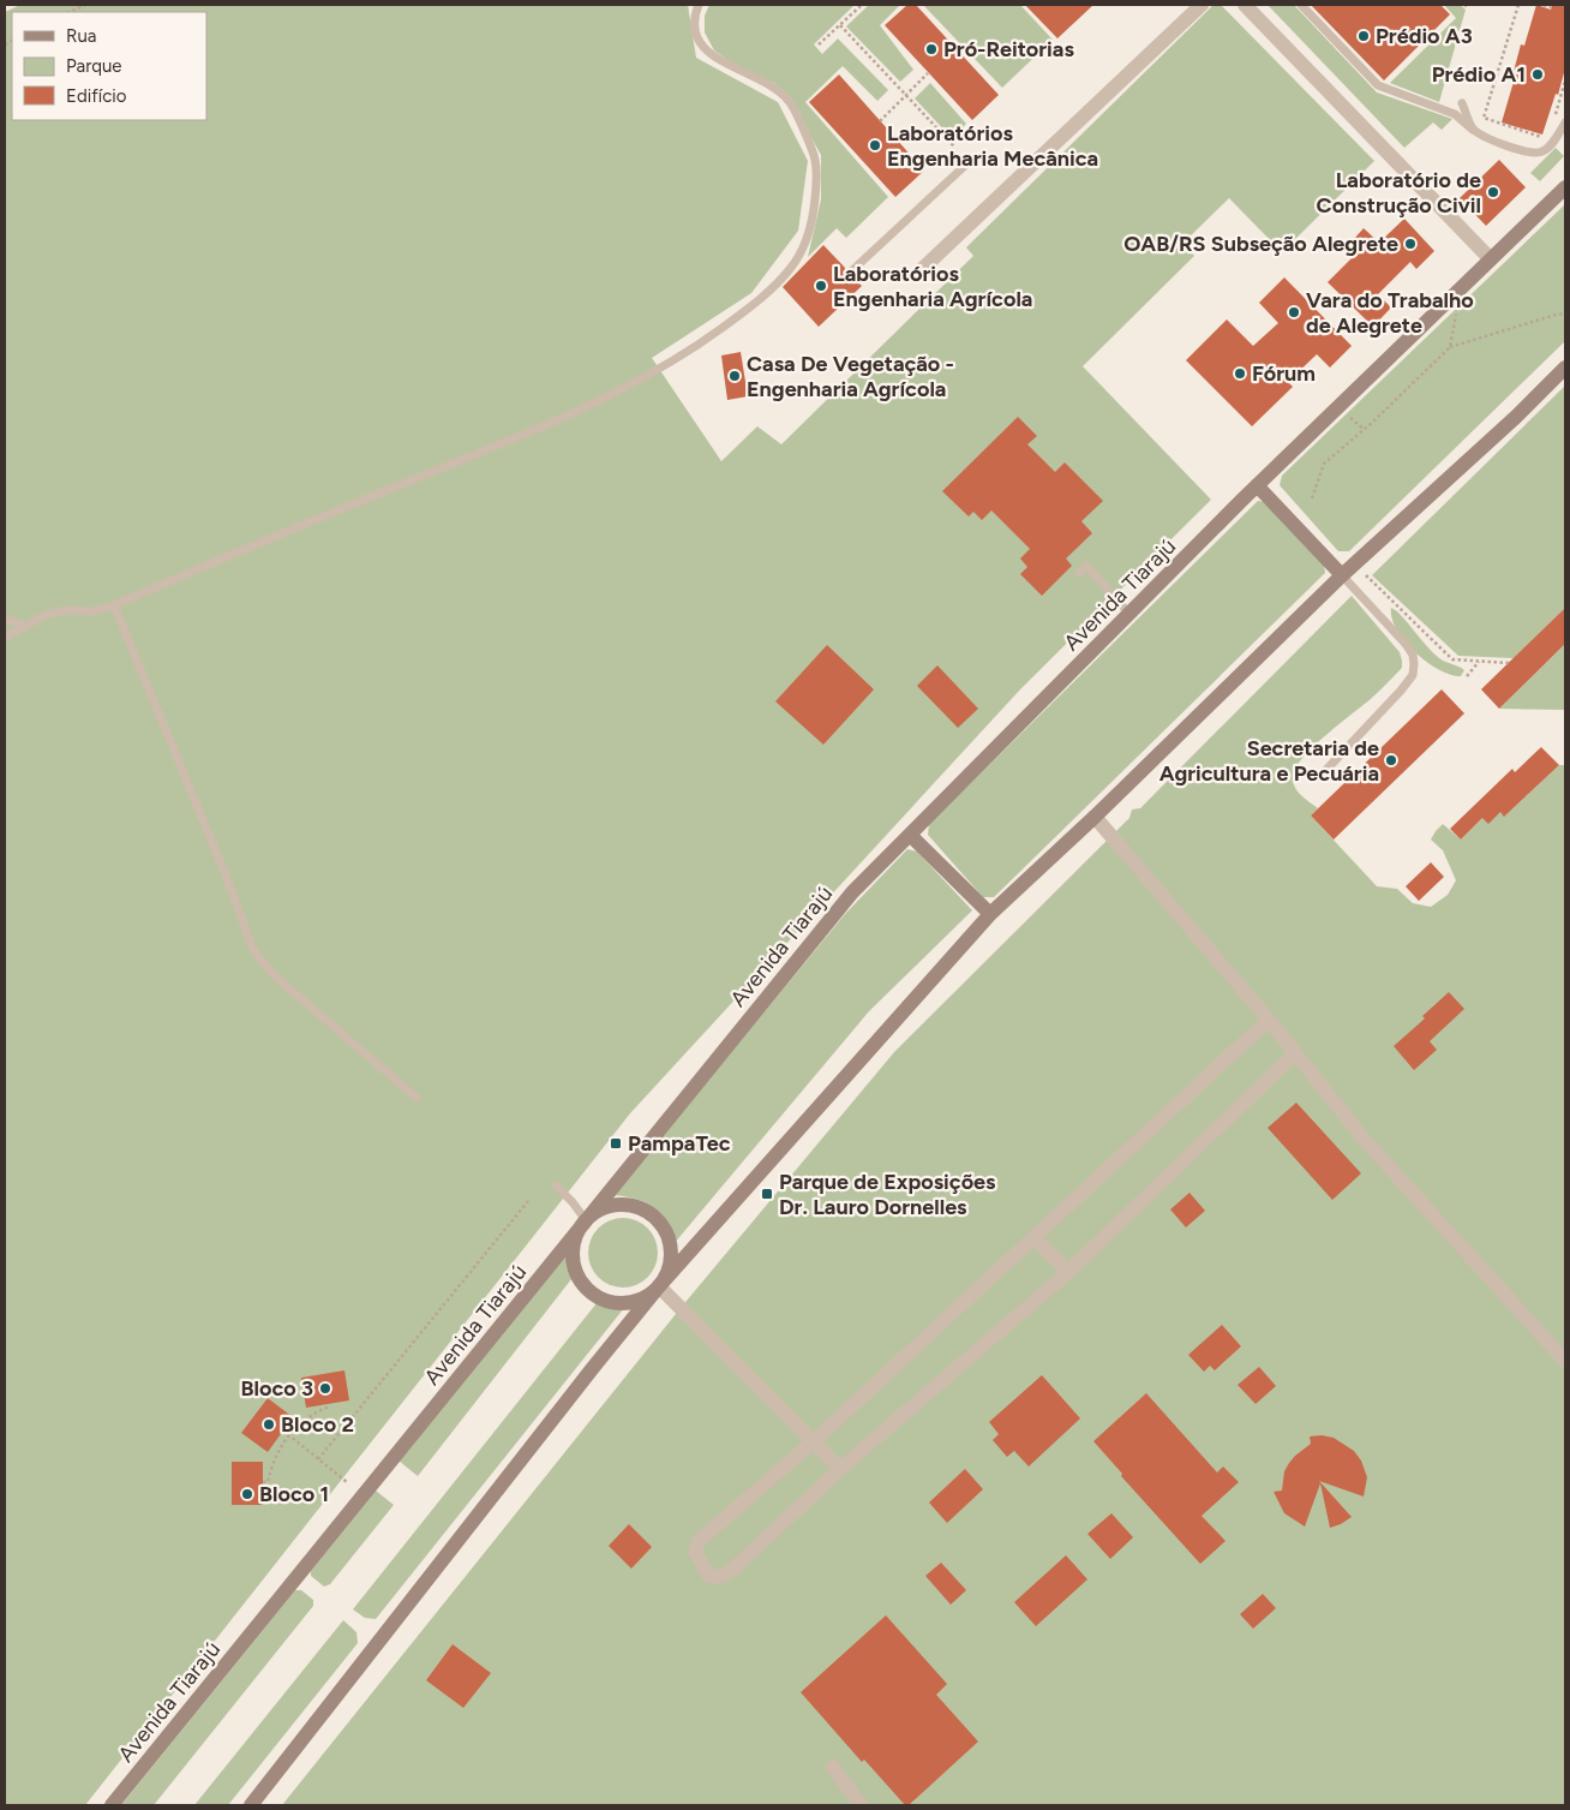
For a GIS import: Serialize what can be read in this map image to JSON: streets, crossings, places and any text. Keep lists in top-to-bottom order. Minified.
{"streets":{"main road":["Avenida Tiarajú"]},"places":{"other":["Prédio A3","Pró-Reitorias","Prédio A1","Laboratórios Engenharia Mecânica","Laboratório de Construção Civil","OAB/RS Subseção Alegrete","Laboratórios Engenharia Agrícola","Vara do Trabalho de Alegrete","Fórum","Casa De Vegetação - Engenharia Agrícola","Secretaria de Agricultura e Pecuária","Bloco 3","Bloco 2","Bloco 1"],"transit":["PampaTec","Parque de Exposições Dr. Lauro Dornelles"]},"legend":["Rua","Parque","Edifício"]}
